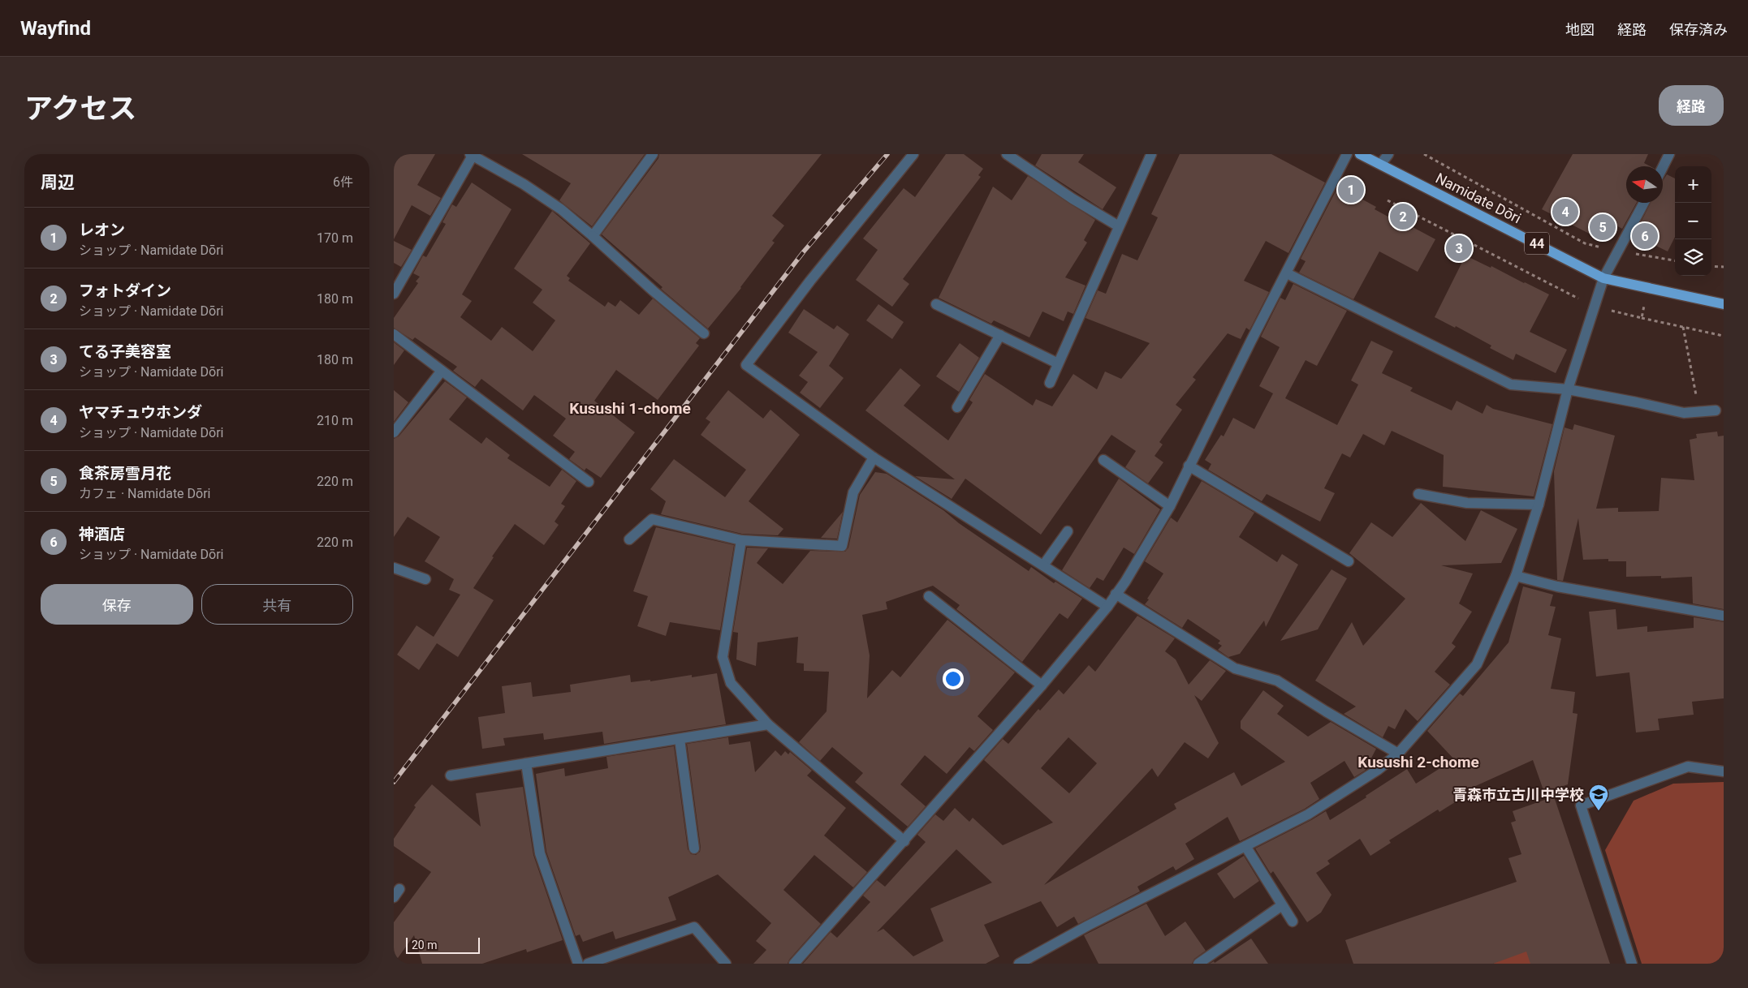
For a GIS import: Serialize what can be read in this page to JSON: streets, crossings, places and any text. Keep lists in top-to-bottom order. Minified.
{"streets":{"main road":["Namidate Dōri","44"]},"districts":["Kusushi 1-chome","Kusushi 2-chome"],"places":{"school or university":["青森市立古川中学校"]},"scale_bar":"20 m","north":"left","page":{"header":"Wayfind","nav":["地図","経路","保存済み"],"title":"アクセス","buttons":["経路",["保存","共有"]],"heading":["周辺","6件"],"map_buttons":["+","−"],"pins":["1","4","2","5","6","3"],"list":[{"mark":"1","name":"レオン","note":"ショップ · Namidate Dōri","value":"170 m"},{"mark":"2","name":"フォトダイン","note":"ショップ · Namidate Dōri","value":"180 m"},{"mark":"3","name":"てる子美容室","note":"ショップ · Namidate Dōri","value":"180 m"},{"mark":"4","name":"ヤマチュウホンダ","note":"ショップ · Namidate Dōri","value":"210 m"},{"mark":"5","name":"食茶房雪月花","note":"カフェ · Namidate Dōri","value":"220 m"},{"mark":"6","name":"神酒店","note":"ショップ · Namidate Dōri","value":"220 m"}],"scale":"20 m"}}
